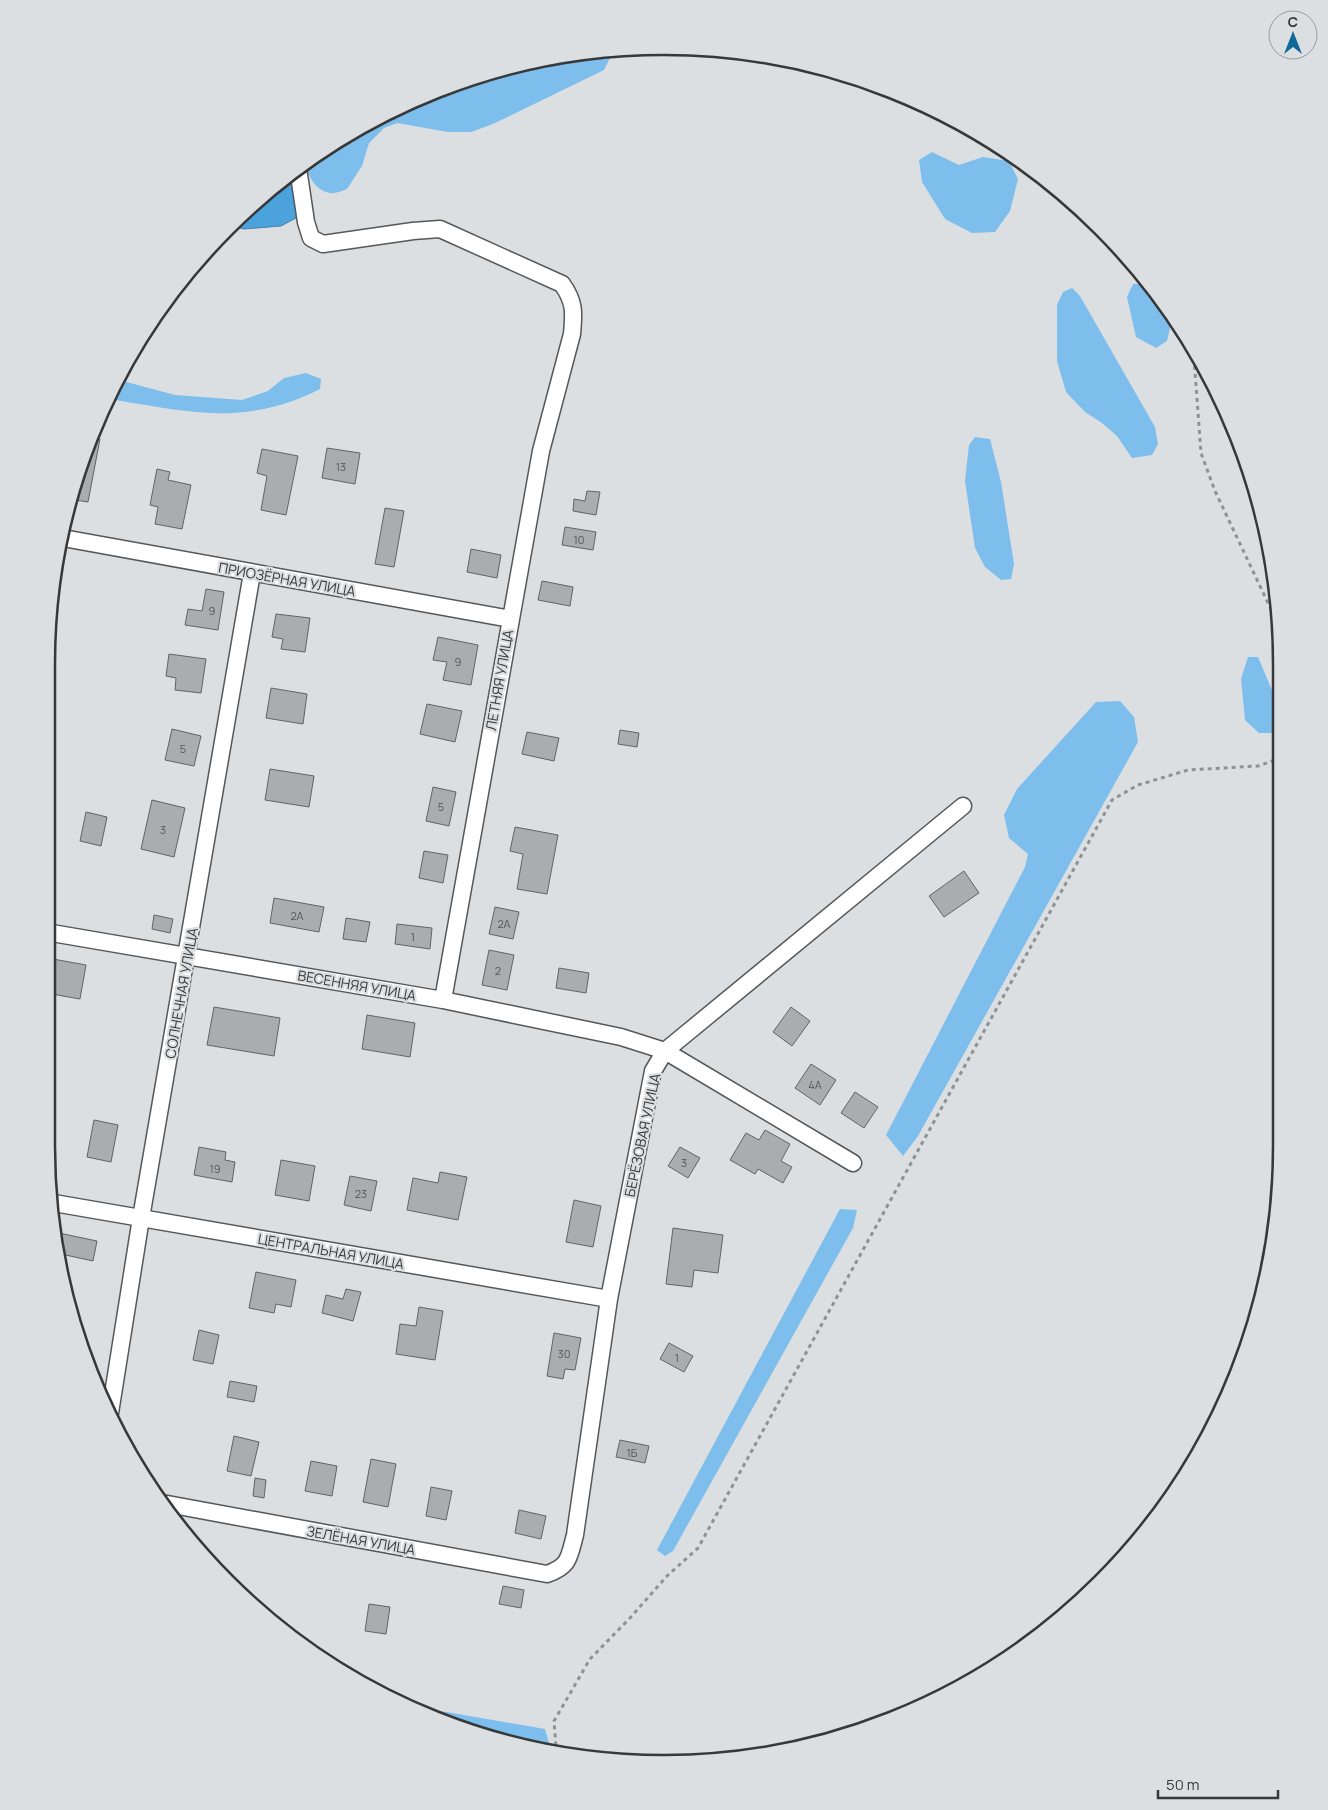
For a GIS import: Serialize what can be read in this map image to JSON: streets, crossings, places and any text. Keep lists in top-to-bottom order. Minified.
{"streets":{"street":["ПРИОЗЁРНАЯ УЛИЦА","ЛЕТНЯЯ УЛИЦА","ВЕСЕННЯЯ УЛИЦА","СОЛНЕЧНАЯ УЛИЦА","БЕРЁЗОВАЯ УЛИЦА","ЦЕНТРАЛЬНАЯ УЛИЦА","ЗЕЛЁНАЯ УЛИЦА"]},"crossings":[["ПРИОЗЁРНАЯ УЛИЦА","ЛЕТНЯЯ УЛИЦА"],["ПРИОЗЁРНАЯ УЛИЦА","СОЛНЕЧНАЯ УЛИЦА"],["ЛЕТНЯЯ УЛИЦА","ВЕСЕННЯЯ УЛИЦА"],["ВЕСЕННЯЯ УЛИЦА","СОЛНЕЧНАЯ УЛИЦА"],["ВЕСЕННЯЯ УЛИЦА","БЕРЁЗОВАЯ УЛИЦА"],["СОЛНЕЧНАЯ УЛИЦА","ЦЕНТРАЛЬНАЯ УЛИЦА"],["БЕРЁЗОВАЯ УЛИЦА","ЦЕНТРАЛЬНАЯ УЛИЦА"],["БЕРЁЗОВАЯ УЛИЦА","ЗЕЛЁНАЯ УЛИЦА"]],"house_numbers":["13","10","9","9","5","5","3","2А","2А","1","2","4А","3","19","23","30","1","1Б"],"scale_bar":"50 m","north":"top"}
